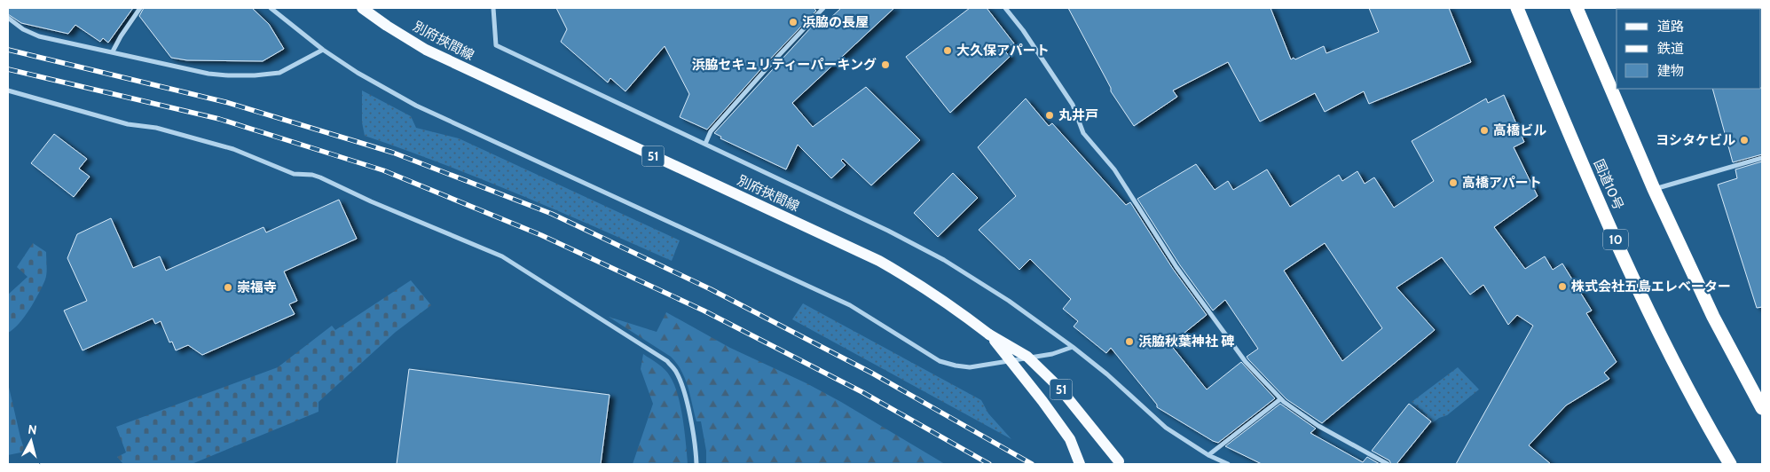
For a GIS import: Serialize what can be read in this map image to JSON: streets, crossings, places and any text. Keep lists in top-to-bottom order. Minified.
{"streets":{"highway":["国道10号","10"],"main road":["別府挾間線","51"]},"places":["浜脇の長屋","大久保アパート","浜脇セキュリティーパーキング","丸井戸","高橋ビル","ヨシタケビル","高橋アパート","株式会社五島エレベーター","崇福寺","浜脇秋葉神社 碑"],"legend":["道路","鉄道","建物"],"north":"top"}
